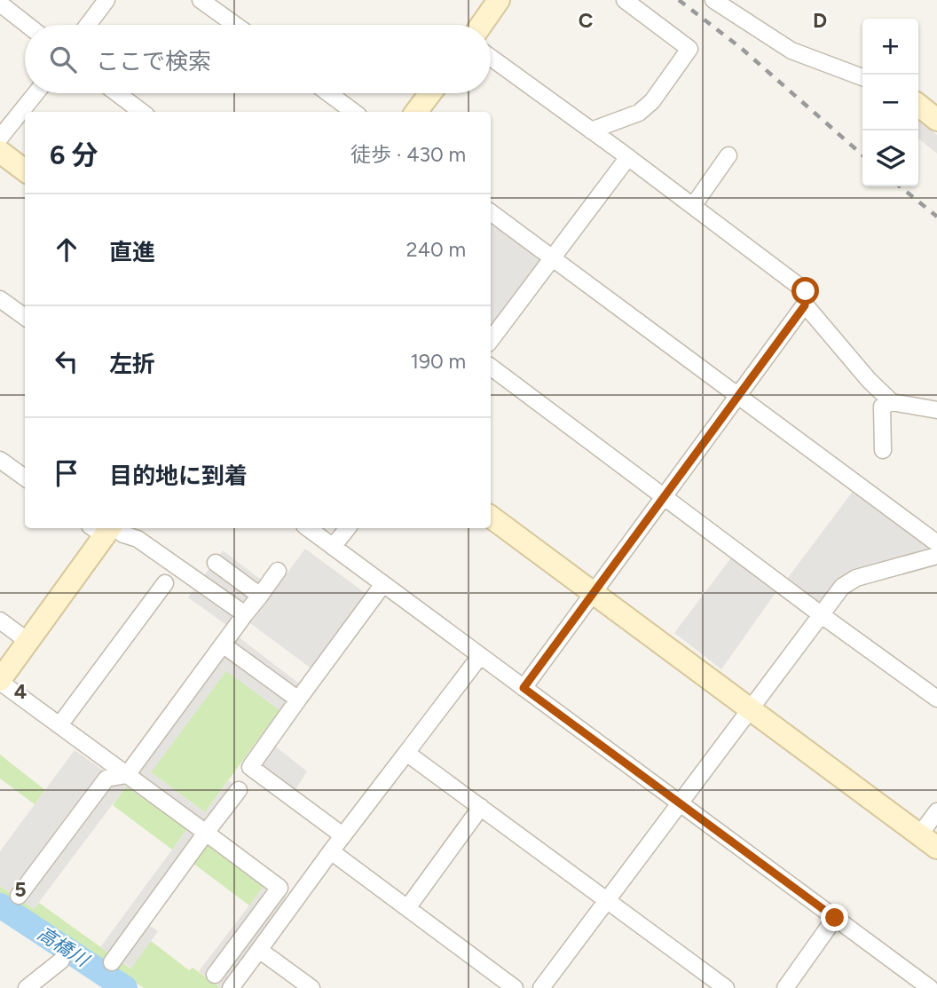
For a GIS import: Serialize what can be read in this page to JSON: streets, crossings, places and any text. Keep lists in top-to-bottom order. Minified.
{"water":["高橋川"],"page":{"map_buttons":["+","−"],"search":"ここで検索","heading":["6 分","徒歩 · 430 m"],"list":[["直進","240 m"],["左折","190 m"],"目的地に到着"]},"grid":{"columns":["C","D"],"rows":["4","5"]}}
